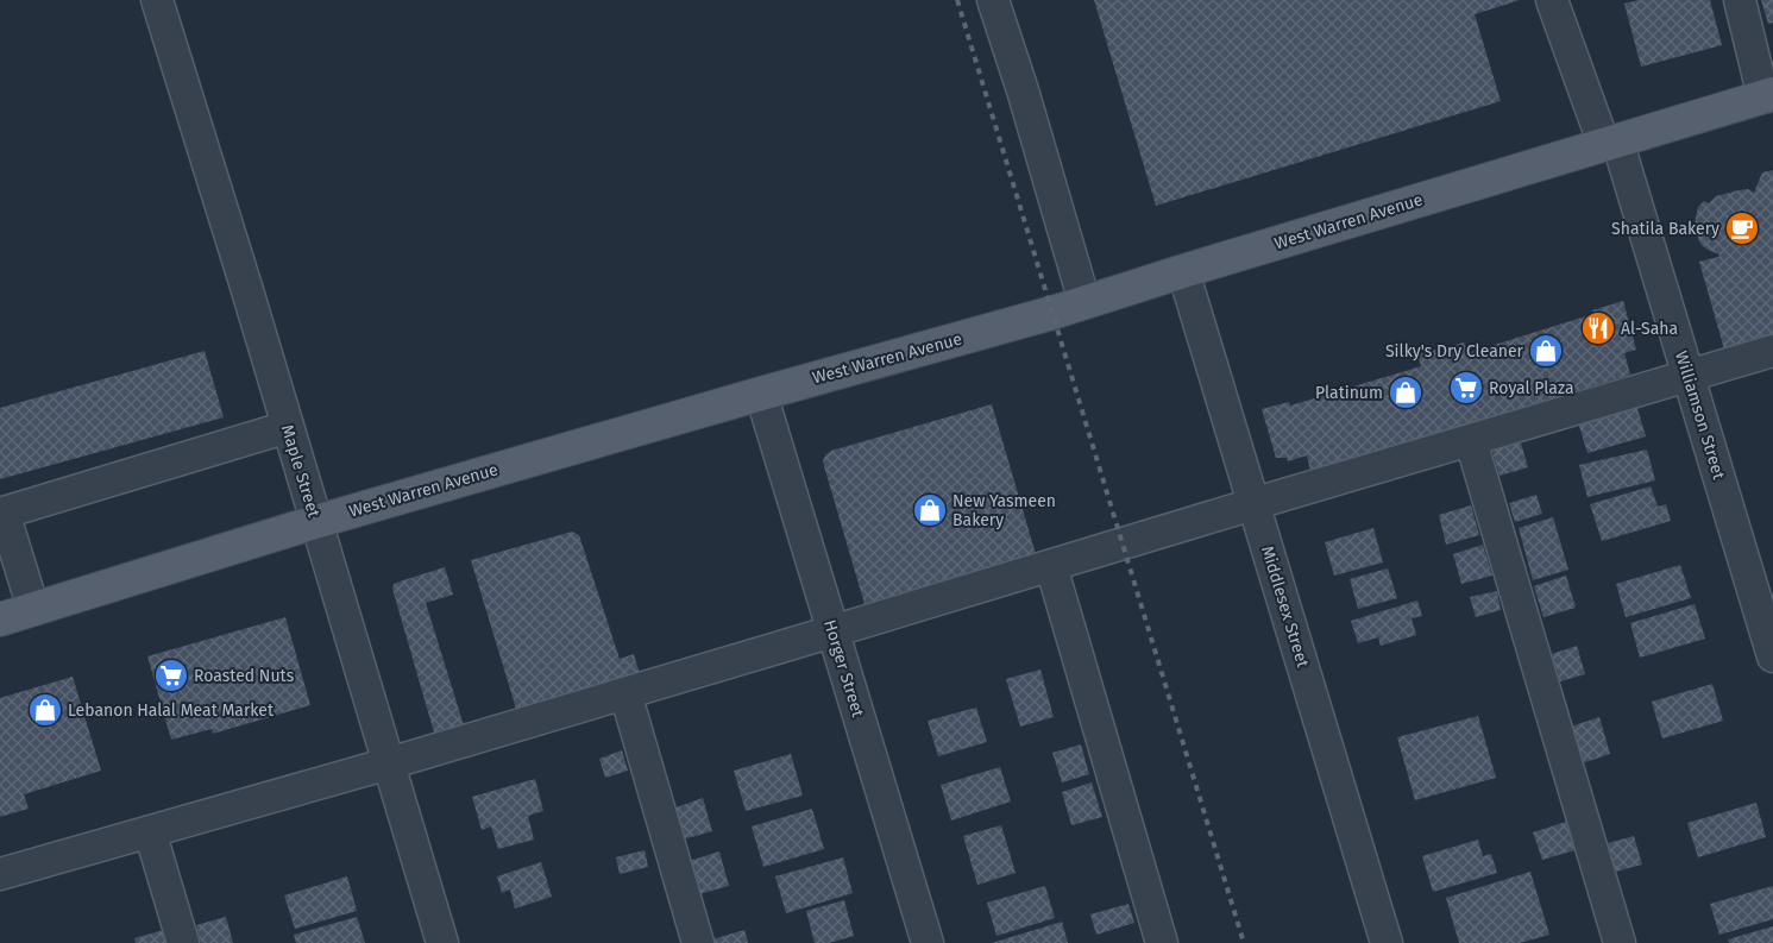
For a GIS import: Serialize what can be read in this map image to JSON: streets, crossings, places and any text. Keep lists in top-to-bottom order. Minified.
{"streets":{"main road":["West Warren Avenue"],"street":["Williamson Street","Maple Street","Middlesex Street","Horger Street"]},"crossings":[["West Warren Avenue","Williamson Street"],["West Warren Avenue","Maple Street"],["West Warren Avenue","Middlesex Street"],["West Warren Avenue","Horger Street"]],"places":{"cafe":["Shatila Bakery"],"restaurant":["Al-Saha"],"shop":["Silky's Dry Cleaner","Platinum","New Yasmeen Bakery","Lebanon Halal Meat Market"],"supermarket":["Royal Plaza","Roasted Nuts"]}}
